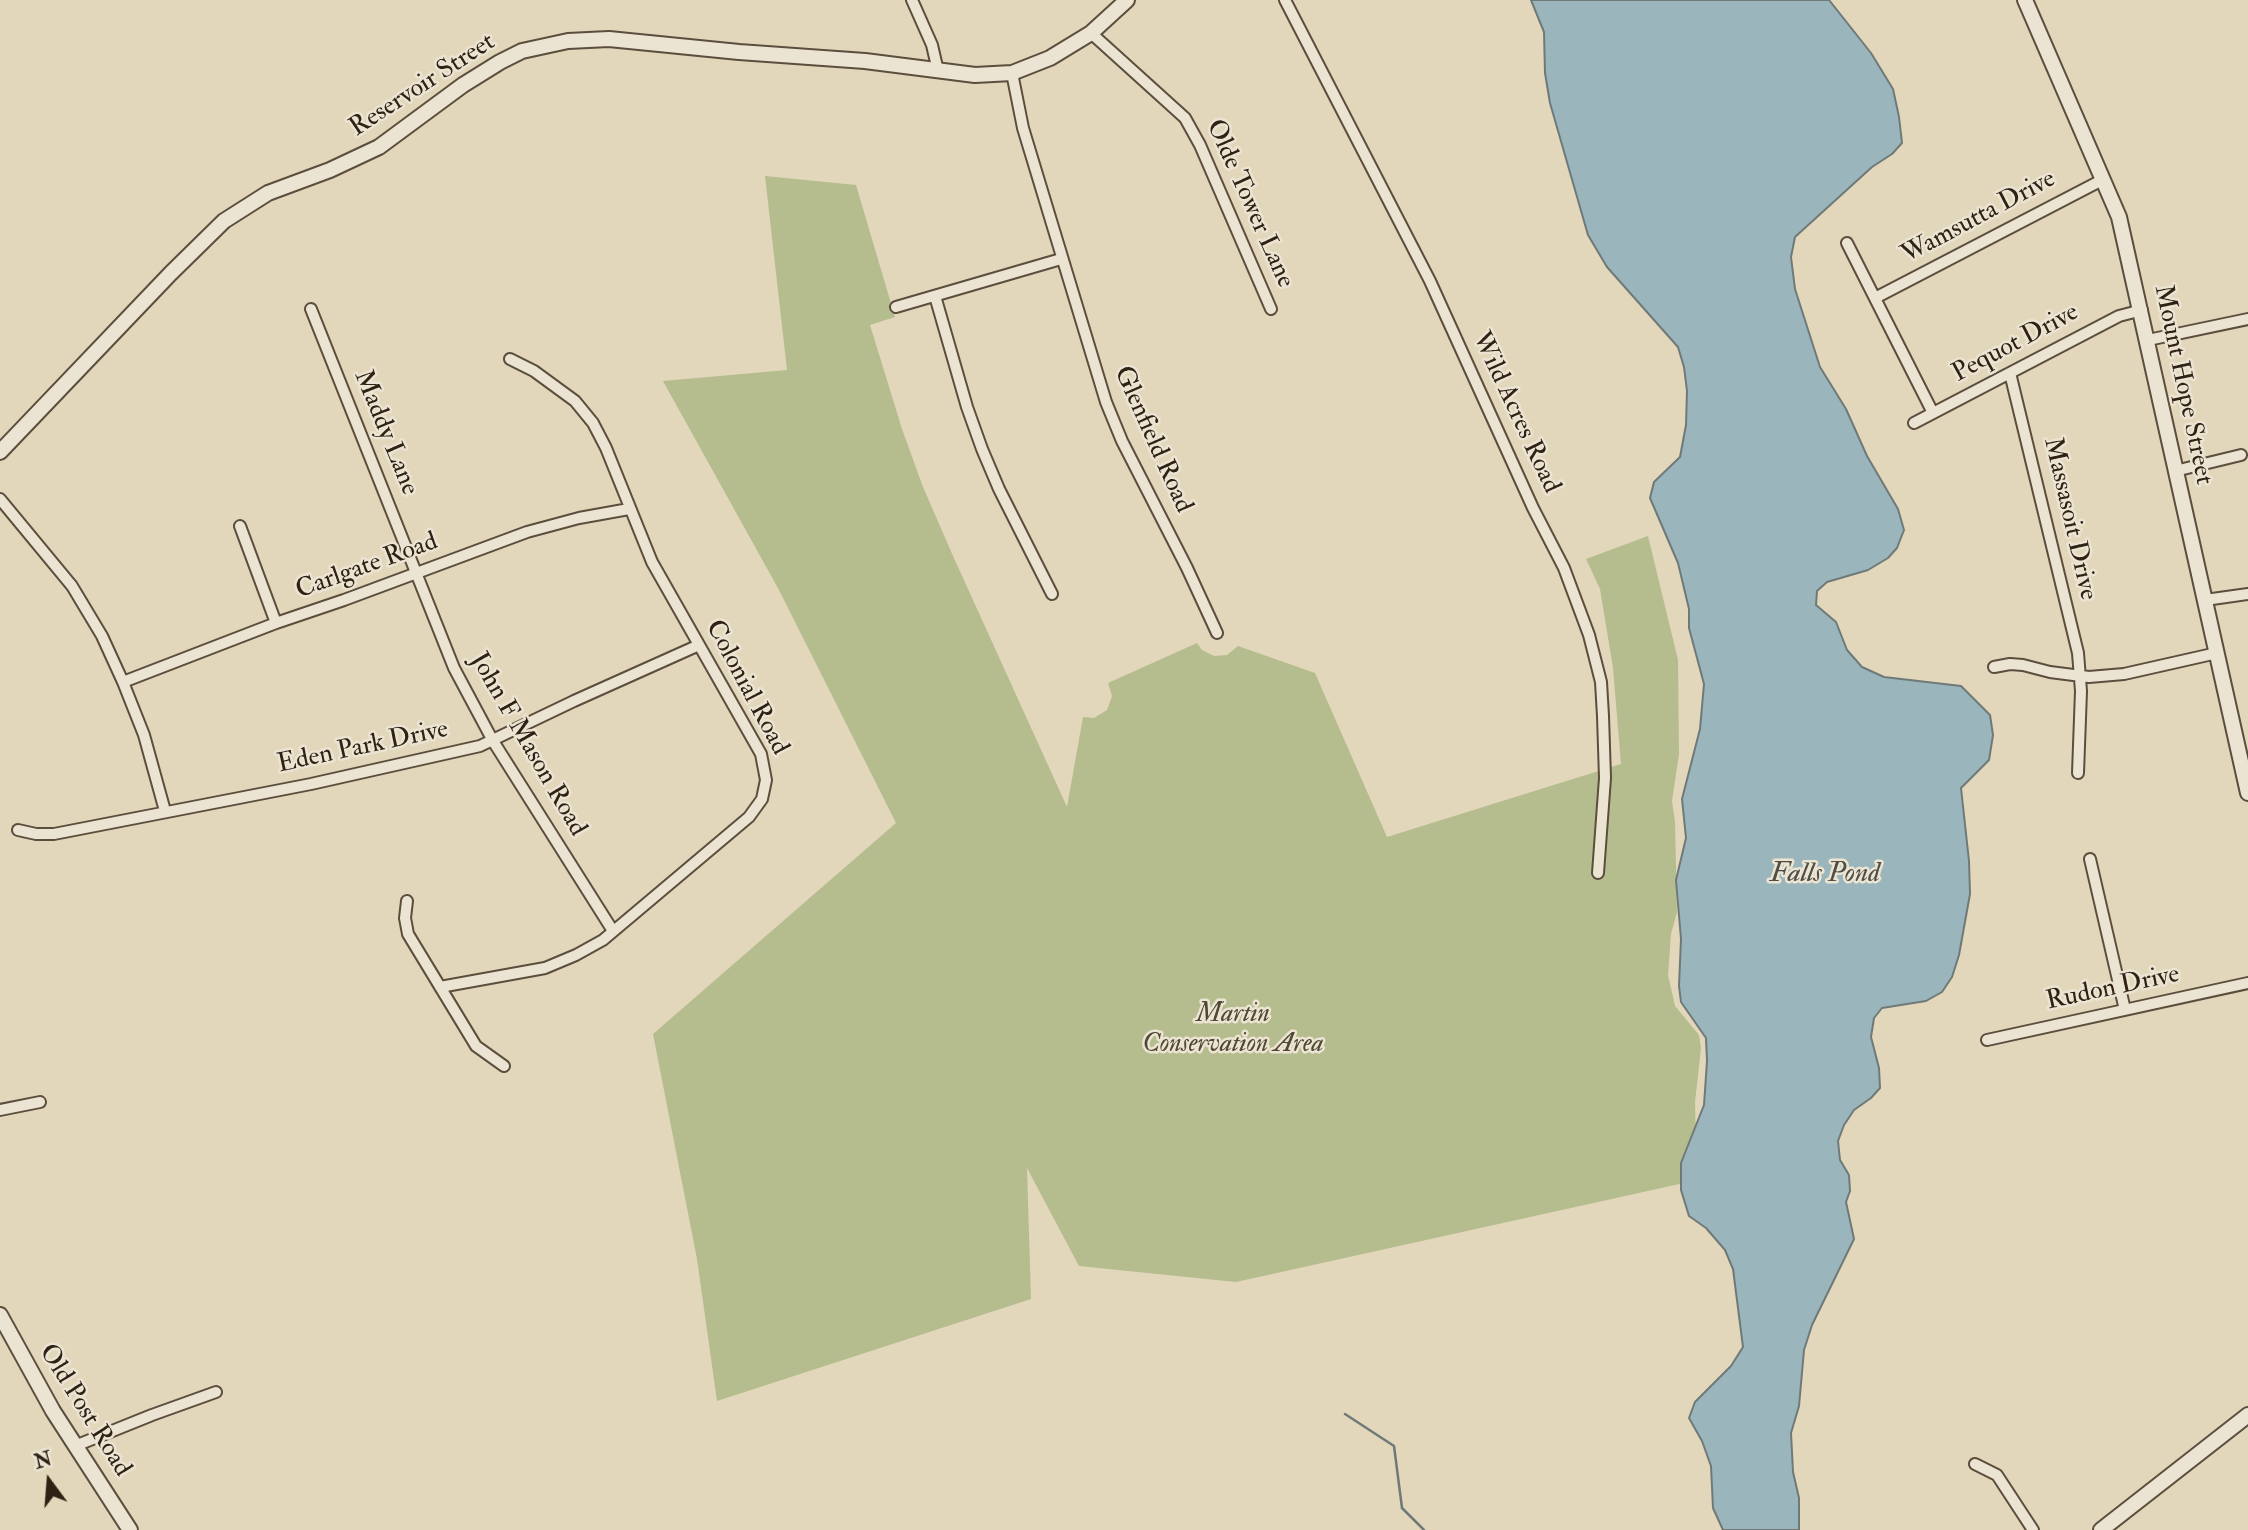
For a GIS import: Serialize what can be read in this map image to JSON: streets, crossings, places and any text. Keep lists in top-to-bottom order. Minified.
{"streets":{"street":["Reservoir Street","Olde Tower Lane","Wamsutta Drive","Pequot Drive","Mount Hope Street","Wild Acres Road","Maddy Lane","Glenfield Road","Massasoit Drive","Carlgate Road","Colonial Road","John F Mason Road","Eden Park Drive","Rudon Drive","Old Post Road"]},"crossings":[["Reservoir Street","Olde Tower Lane"],["Reservoir Street","Glenfield Road"],["Wamsutta Drive","Mount Hope Street"],["Pequot Drive","Mount Hope Street"],["Pequot Drive","Massasoit Drive"],["Maddy Lane","Carlgate Road"],["Maddy Lane","John F Mason Road"],["Carlgate Road","Colonial Road"],["Carlgate Road","John F Mason Road"],["Colonial Road","John F Mason Road"],["Colonial Road","Eden Park Drive"],["John F Mason Road","Eden Park Drive"]],"water":["Falls Pond"],"parks":["Martin Conservation Area"],"north":"top"}
